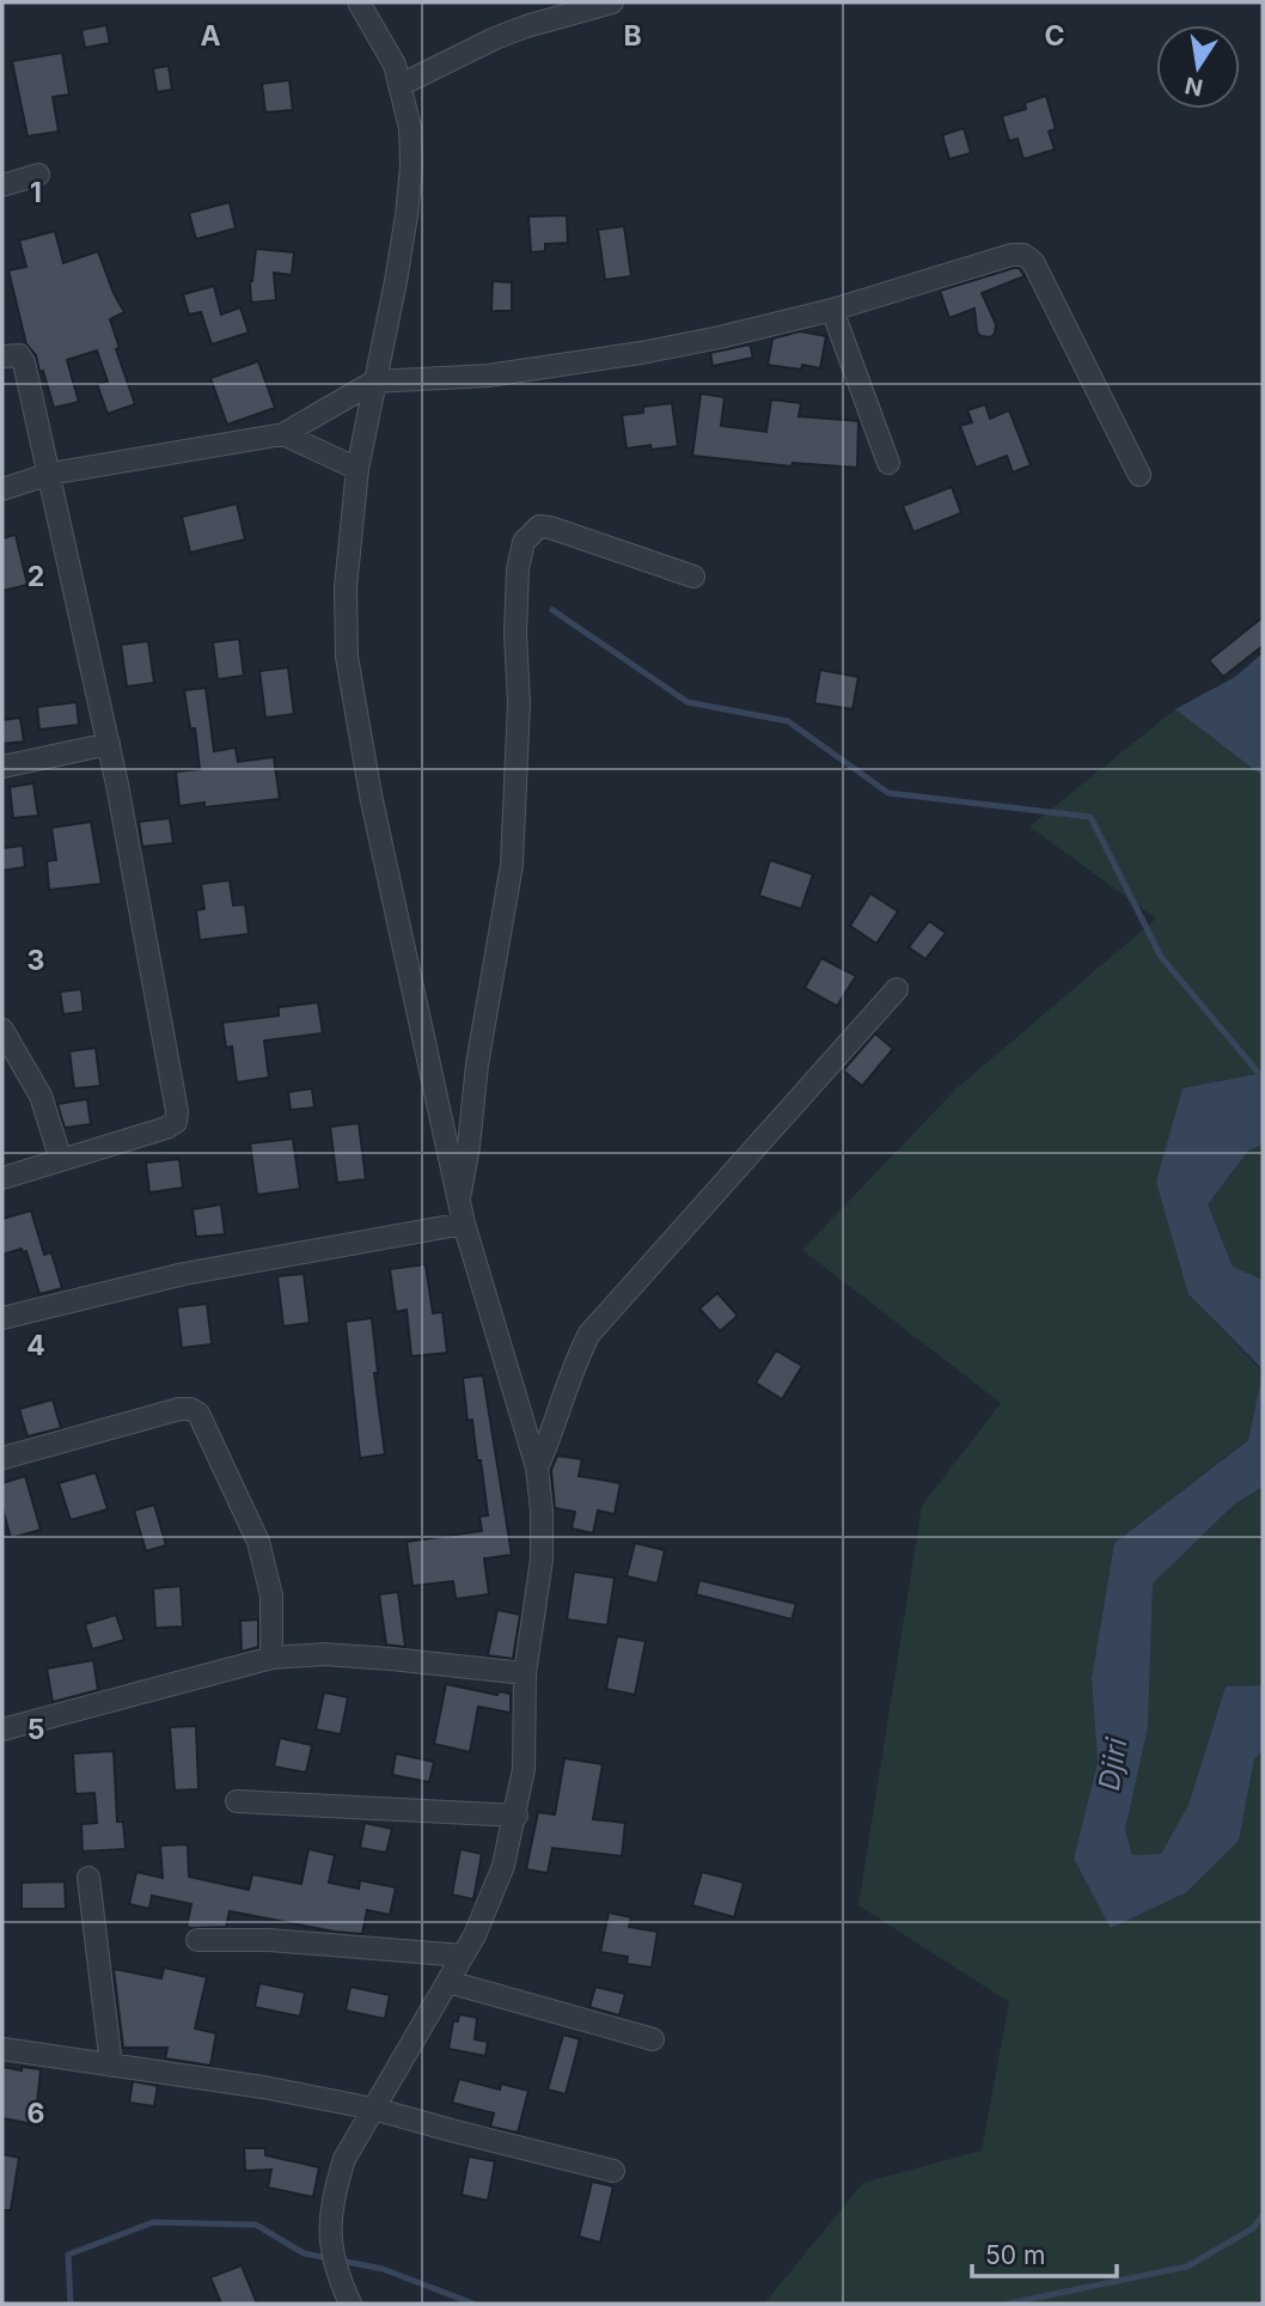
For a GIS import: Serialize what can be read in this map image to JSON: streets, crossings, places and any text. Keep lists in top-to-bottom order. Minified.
{"water":["Djiri"],"scale_bar":"50 m","north":"bottom","grid":{"columns":["A","B","C"],"rows":["1","2","3","4","5","6"]}}
